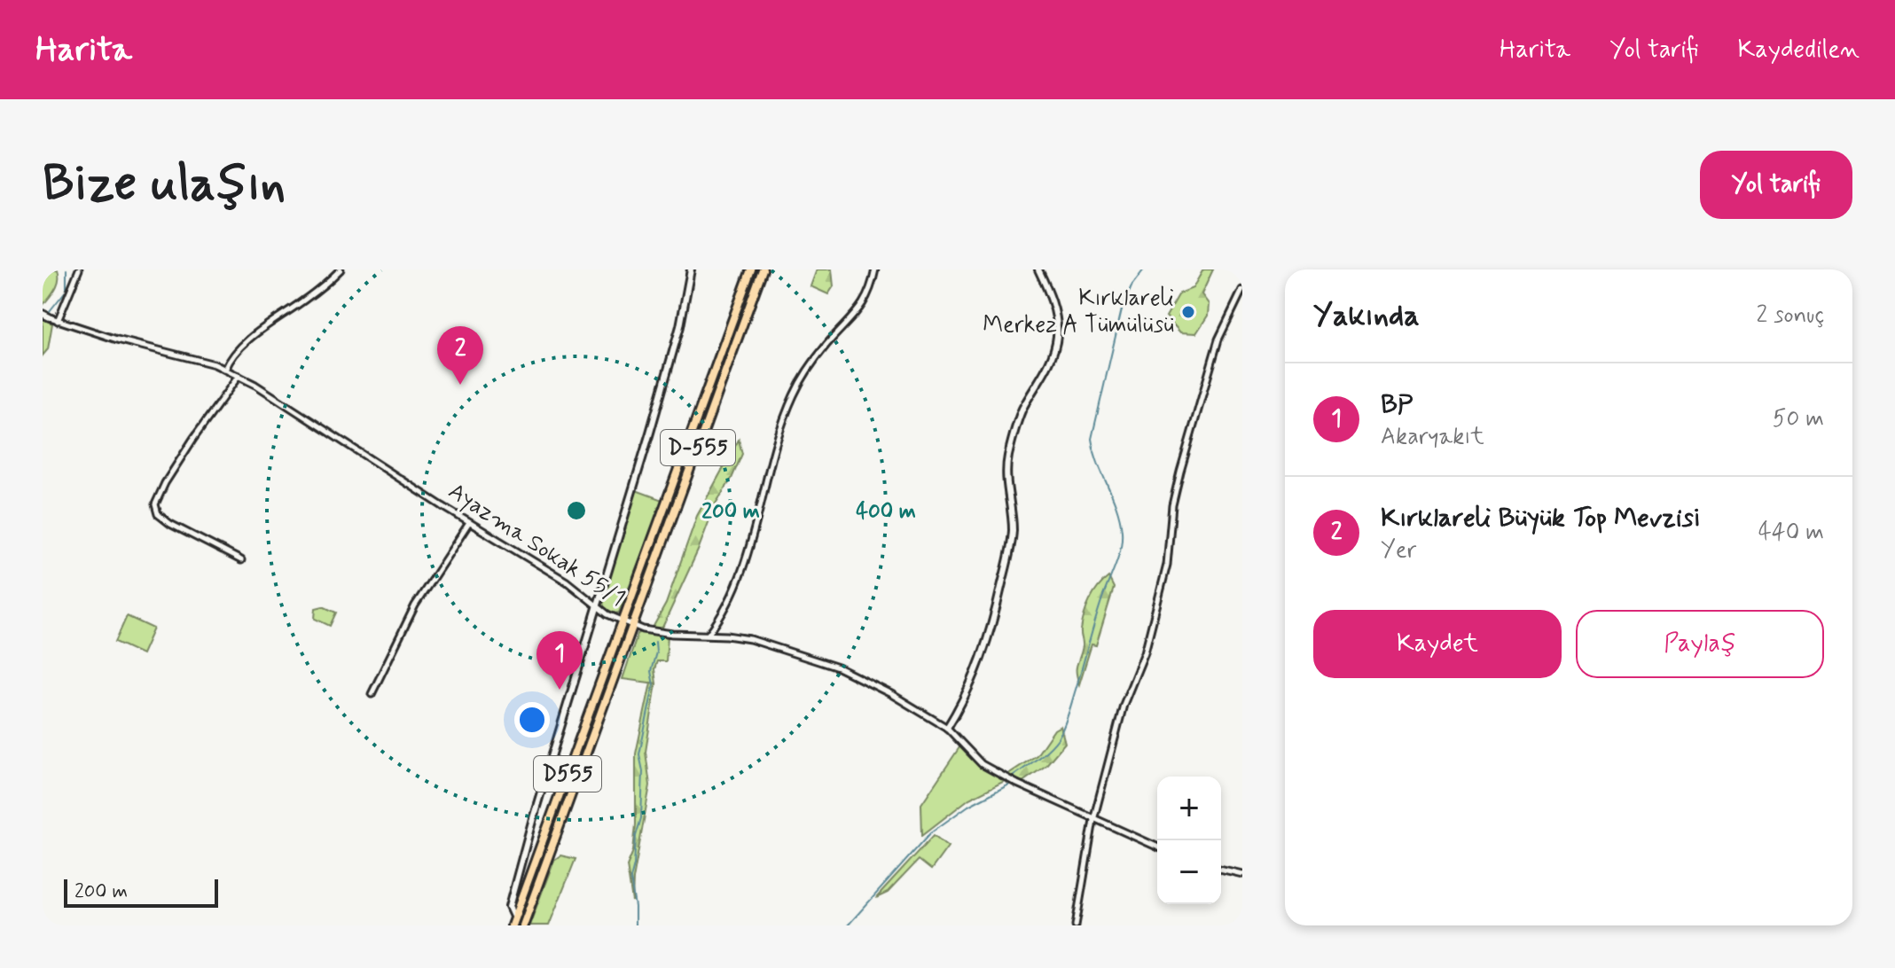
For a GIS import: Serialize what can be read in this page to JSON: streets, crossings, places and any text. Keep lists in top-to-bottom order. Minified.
{"streets":{"highway":["D-555","D555"],"street":["Ayazma Sokak 55/1"]},"crossings":[["D-555","Ayazma Sokak 55/1"],["D-555","D555"],["Ayazma Sokak 55/1","D555"]],"places":["Kırklareli Merkez A Tümülüsü"],"scale_bar":"200 m","page":{"header":"Harita","nav":["Harita","Yol tarifi","Kaydedilen"],"buttons":["Yol tarifi",["Kaydet","Paylaş"]],"title":"Bize ulaşın","heading":["Yakında","2 sonuç"],"pins":["2","1"],"list":[{"mark":"1","name":"BP","note":"Akaryakıt","value":"50 m"},{"mark":"2","name":"Kırklareli Büyük Top Mevzisi","note":"Yer","value":"440 m"}],"map_buttons":["+","−"],"scale":"200 m"},"rings":["200 m","400 m"]}
